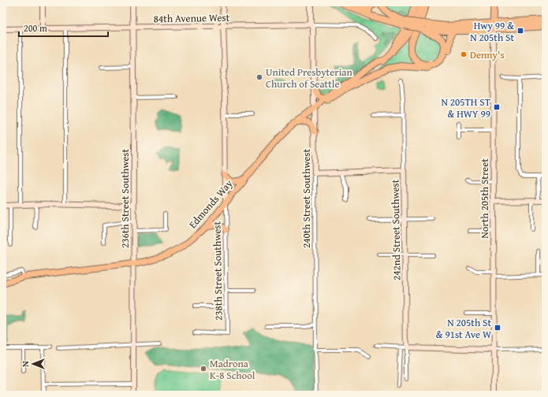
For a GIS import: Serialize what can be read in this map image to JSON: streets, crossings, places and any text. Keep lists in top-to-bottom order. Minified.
{"streets":{"main road":["North 205th Street","Edmonds Way"],"street":["84th Avenue West","236th Street Southwest","240th Street Southwest","242nd Street Southwest","238th Street Southwest"]},"crossings":[["84th Avenue West","236th Street Southwest"],["84th Avenue West","240th Street Southwest"],["84th Avenue West","238th Street Southwest"],["236th Street Southwest","Edmonds Way"],["240th Street Southwest","Edmonds Way"],["Edmonds Way","238th Street Southwest"]],"places":{"transit":["Hwy 99 & N 205th St","N 205TH ST & HWY 99","N 205th St & 91st Ave W"],"other":["Denny's","United Presbyterian Church of Seattle","Madrona K-8 School"]},"scale_bar":"200 m","north":"left"}
